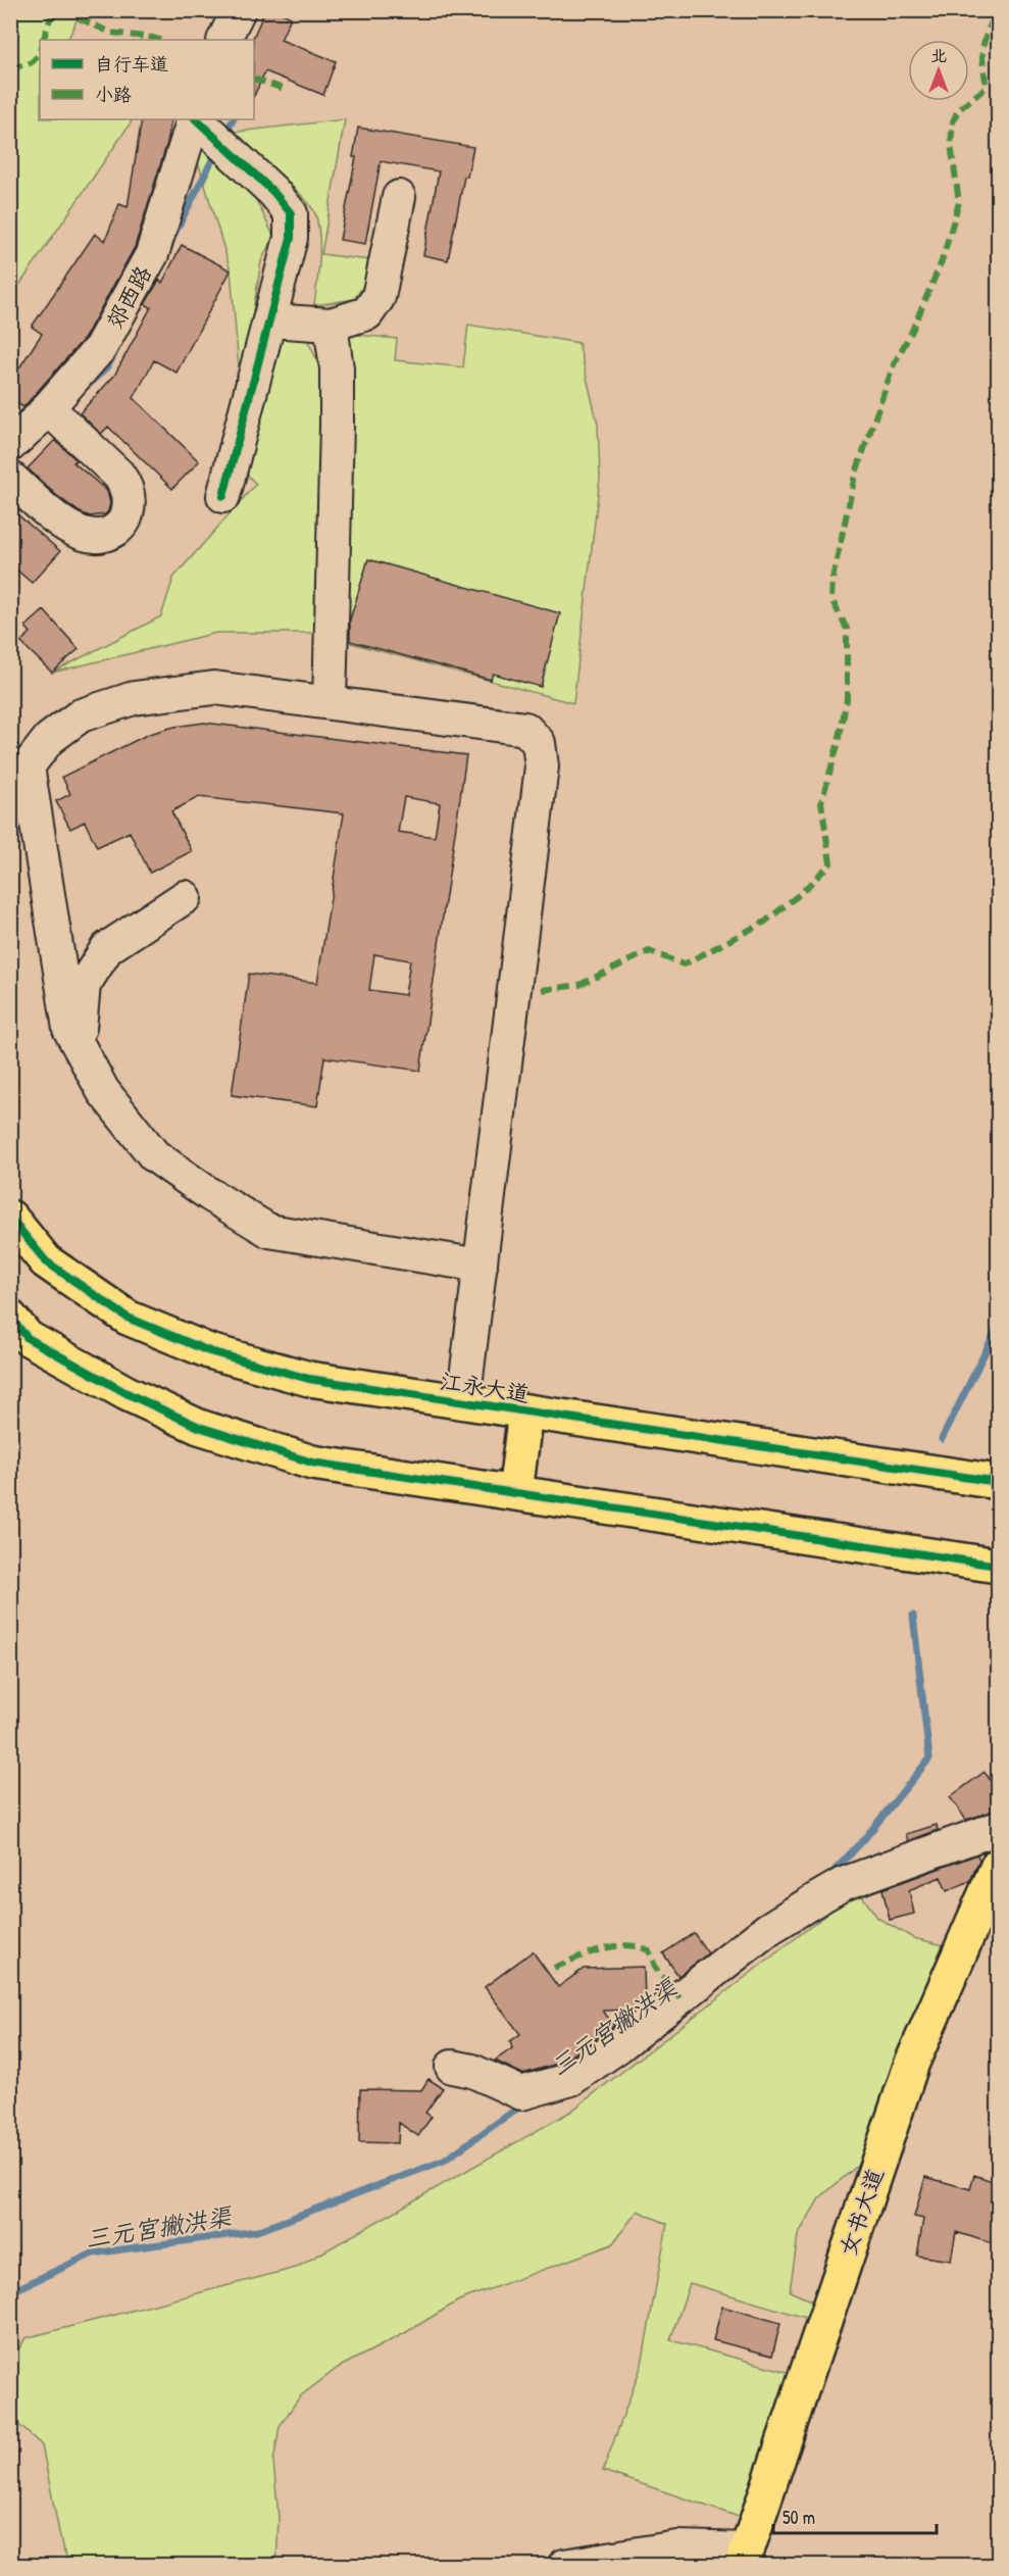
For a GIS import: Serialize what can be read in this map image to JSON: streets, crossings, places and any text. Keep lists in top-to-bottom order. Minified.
{"streets":{"main road":["江永大道","女书大道"],"street":["郊西路"]},"water":["三元宫撇洪渠"],"legend":["自行车道","小路"],"scale_bar":"50 m","north":"top"}
